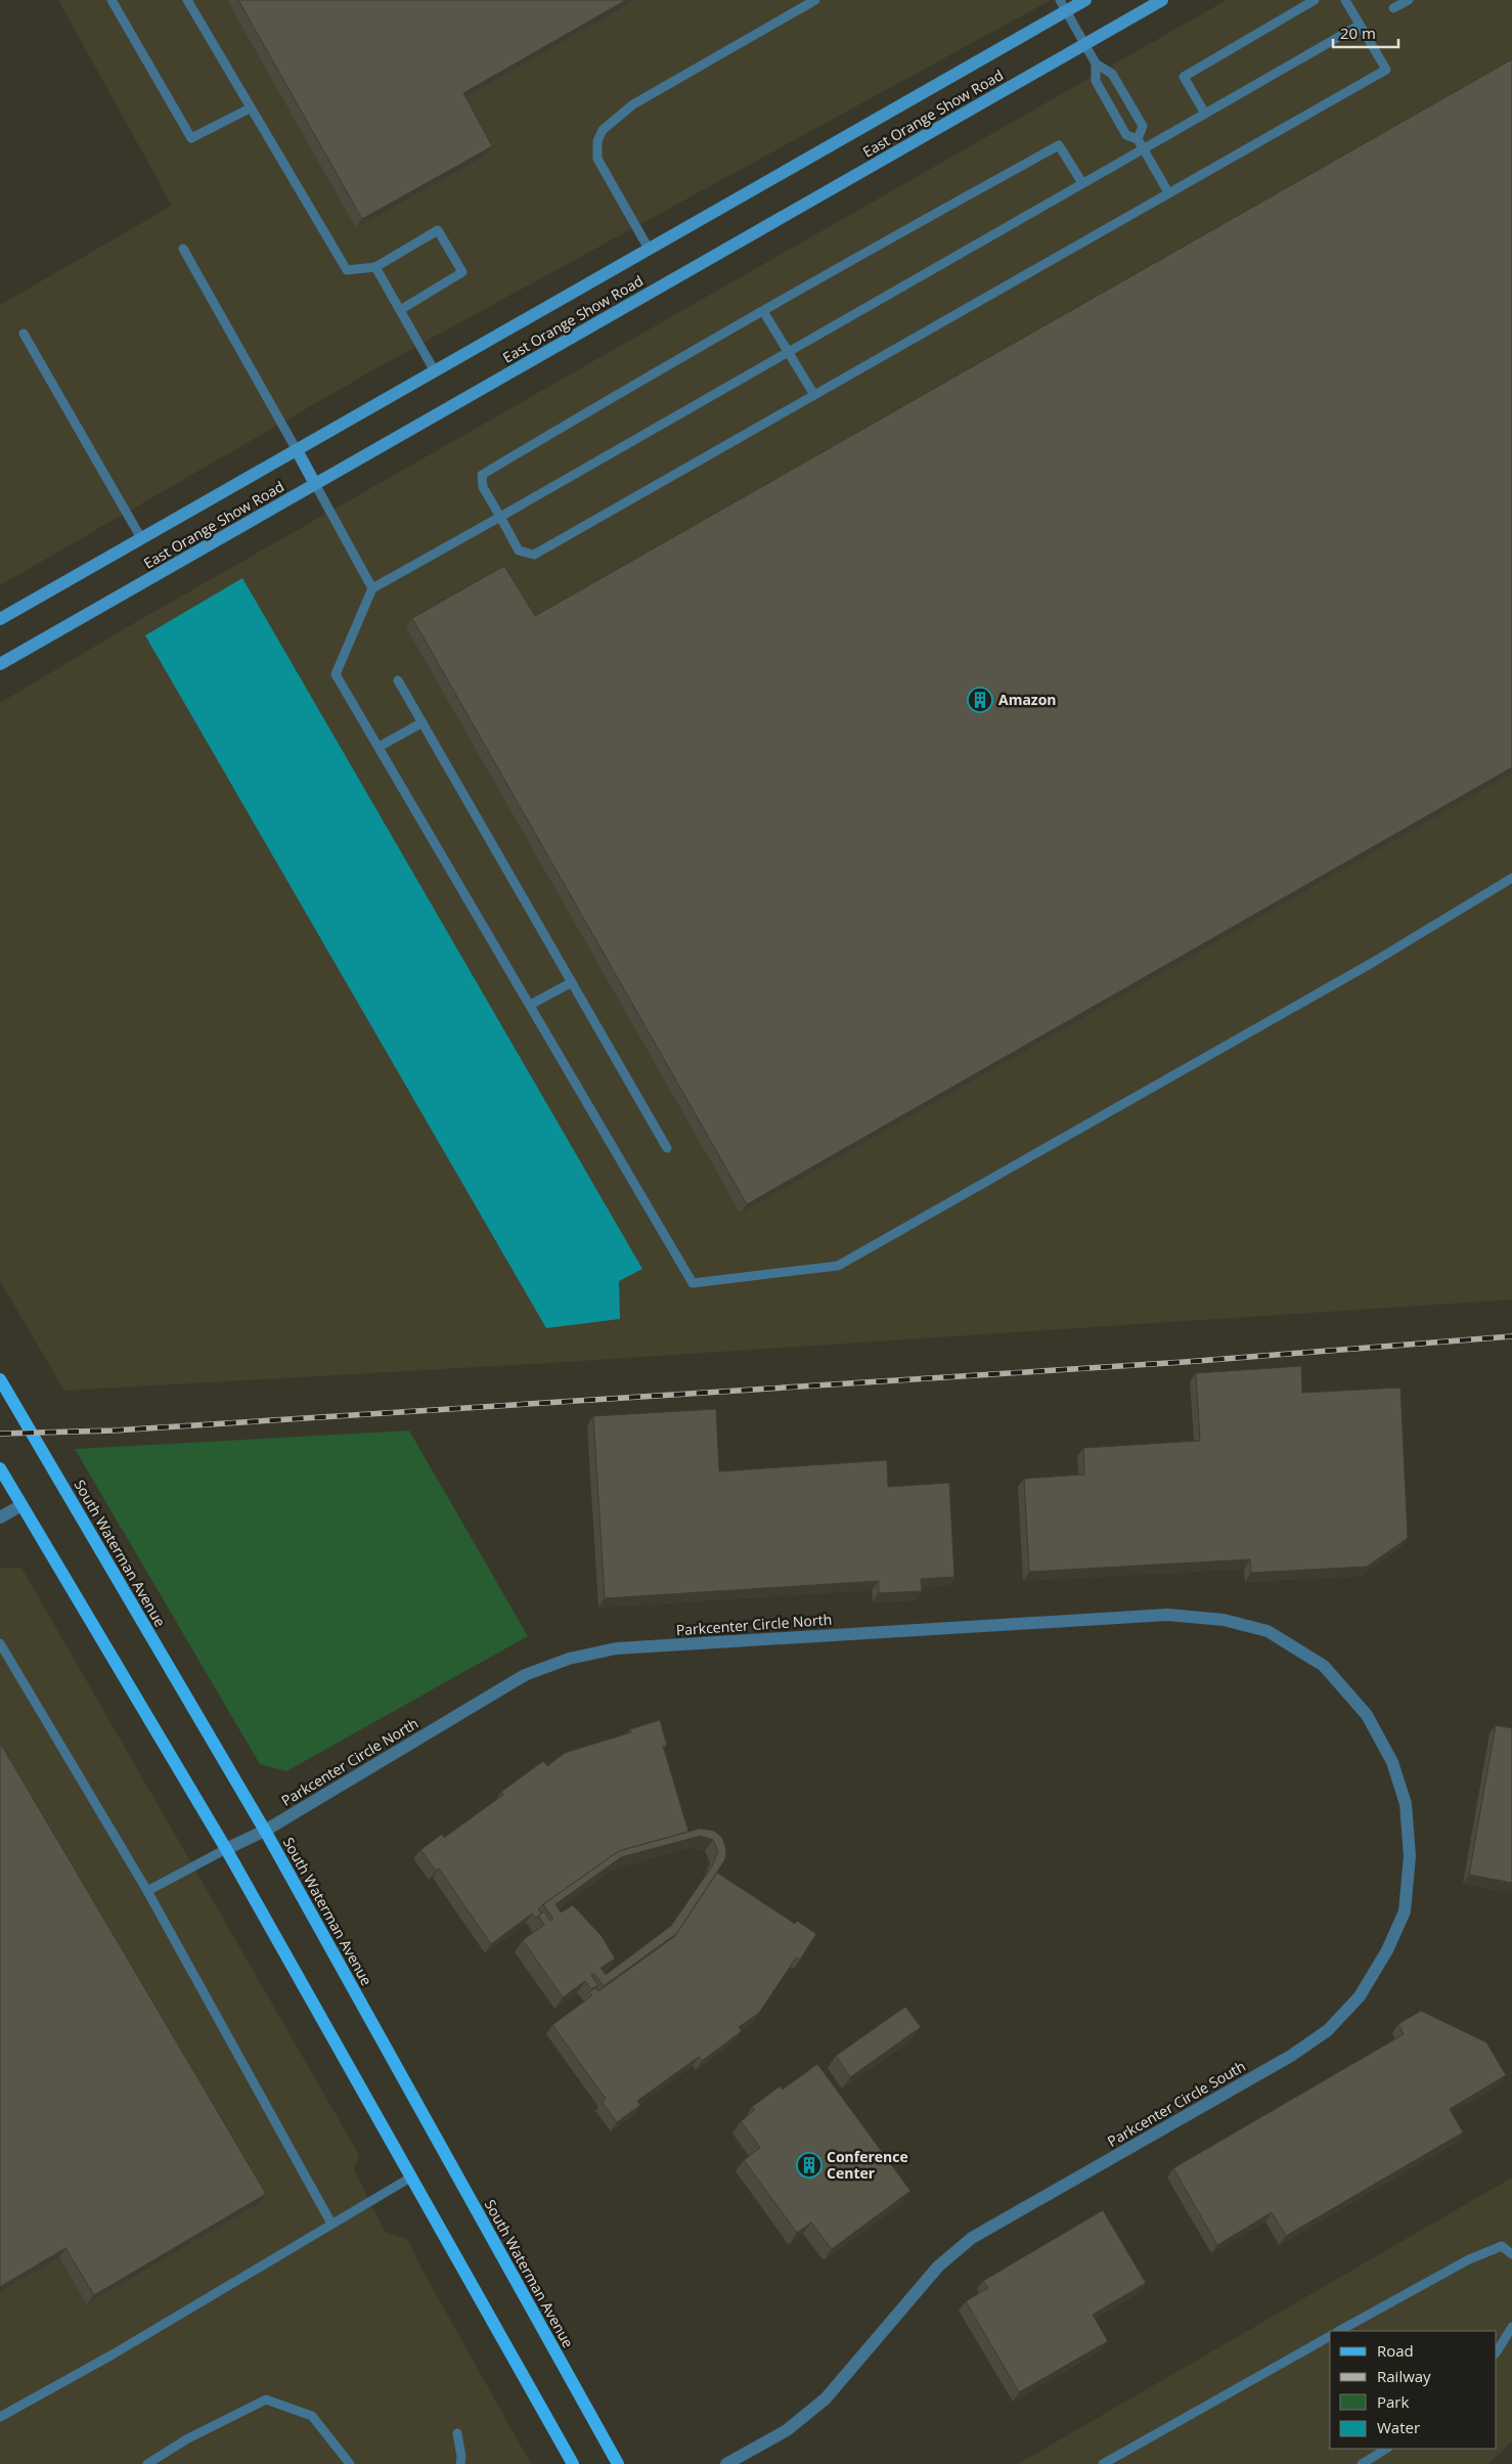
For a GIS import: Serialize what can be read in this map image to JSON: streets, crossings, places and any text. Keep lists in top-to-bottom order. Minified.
{"streets":{"main road":["East Orange Show Road","South Waterman Avenue"],"street":["Parkcenter Circle North","Parkcenter Circle South"]},"crossings":[["South Waterman Avenue","Parkcenter Circle North"],["Parkcenter Circle North","Parkcenter Circle South"]],"places":{"building":["Amazon","Conference Center"]},"legend":["Road","Railway","Park","Water"],"scale_bar":"20 m"}
